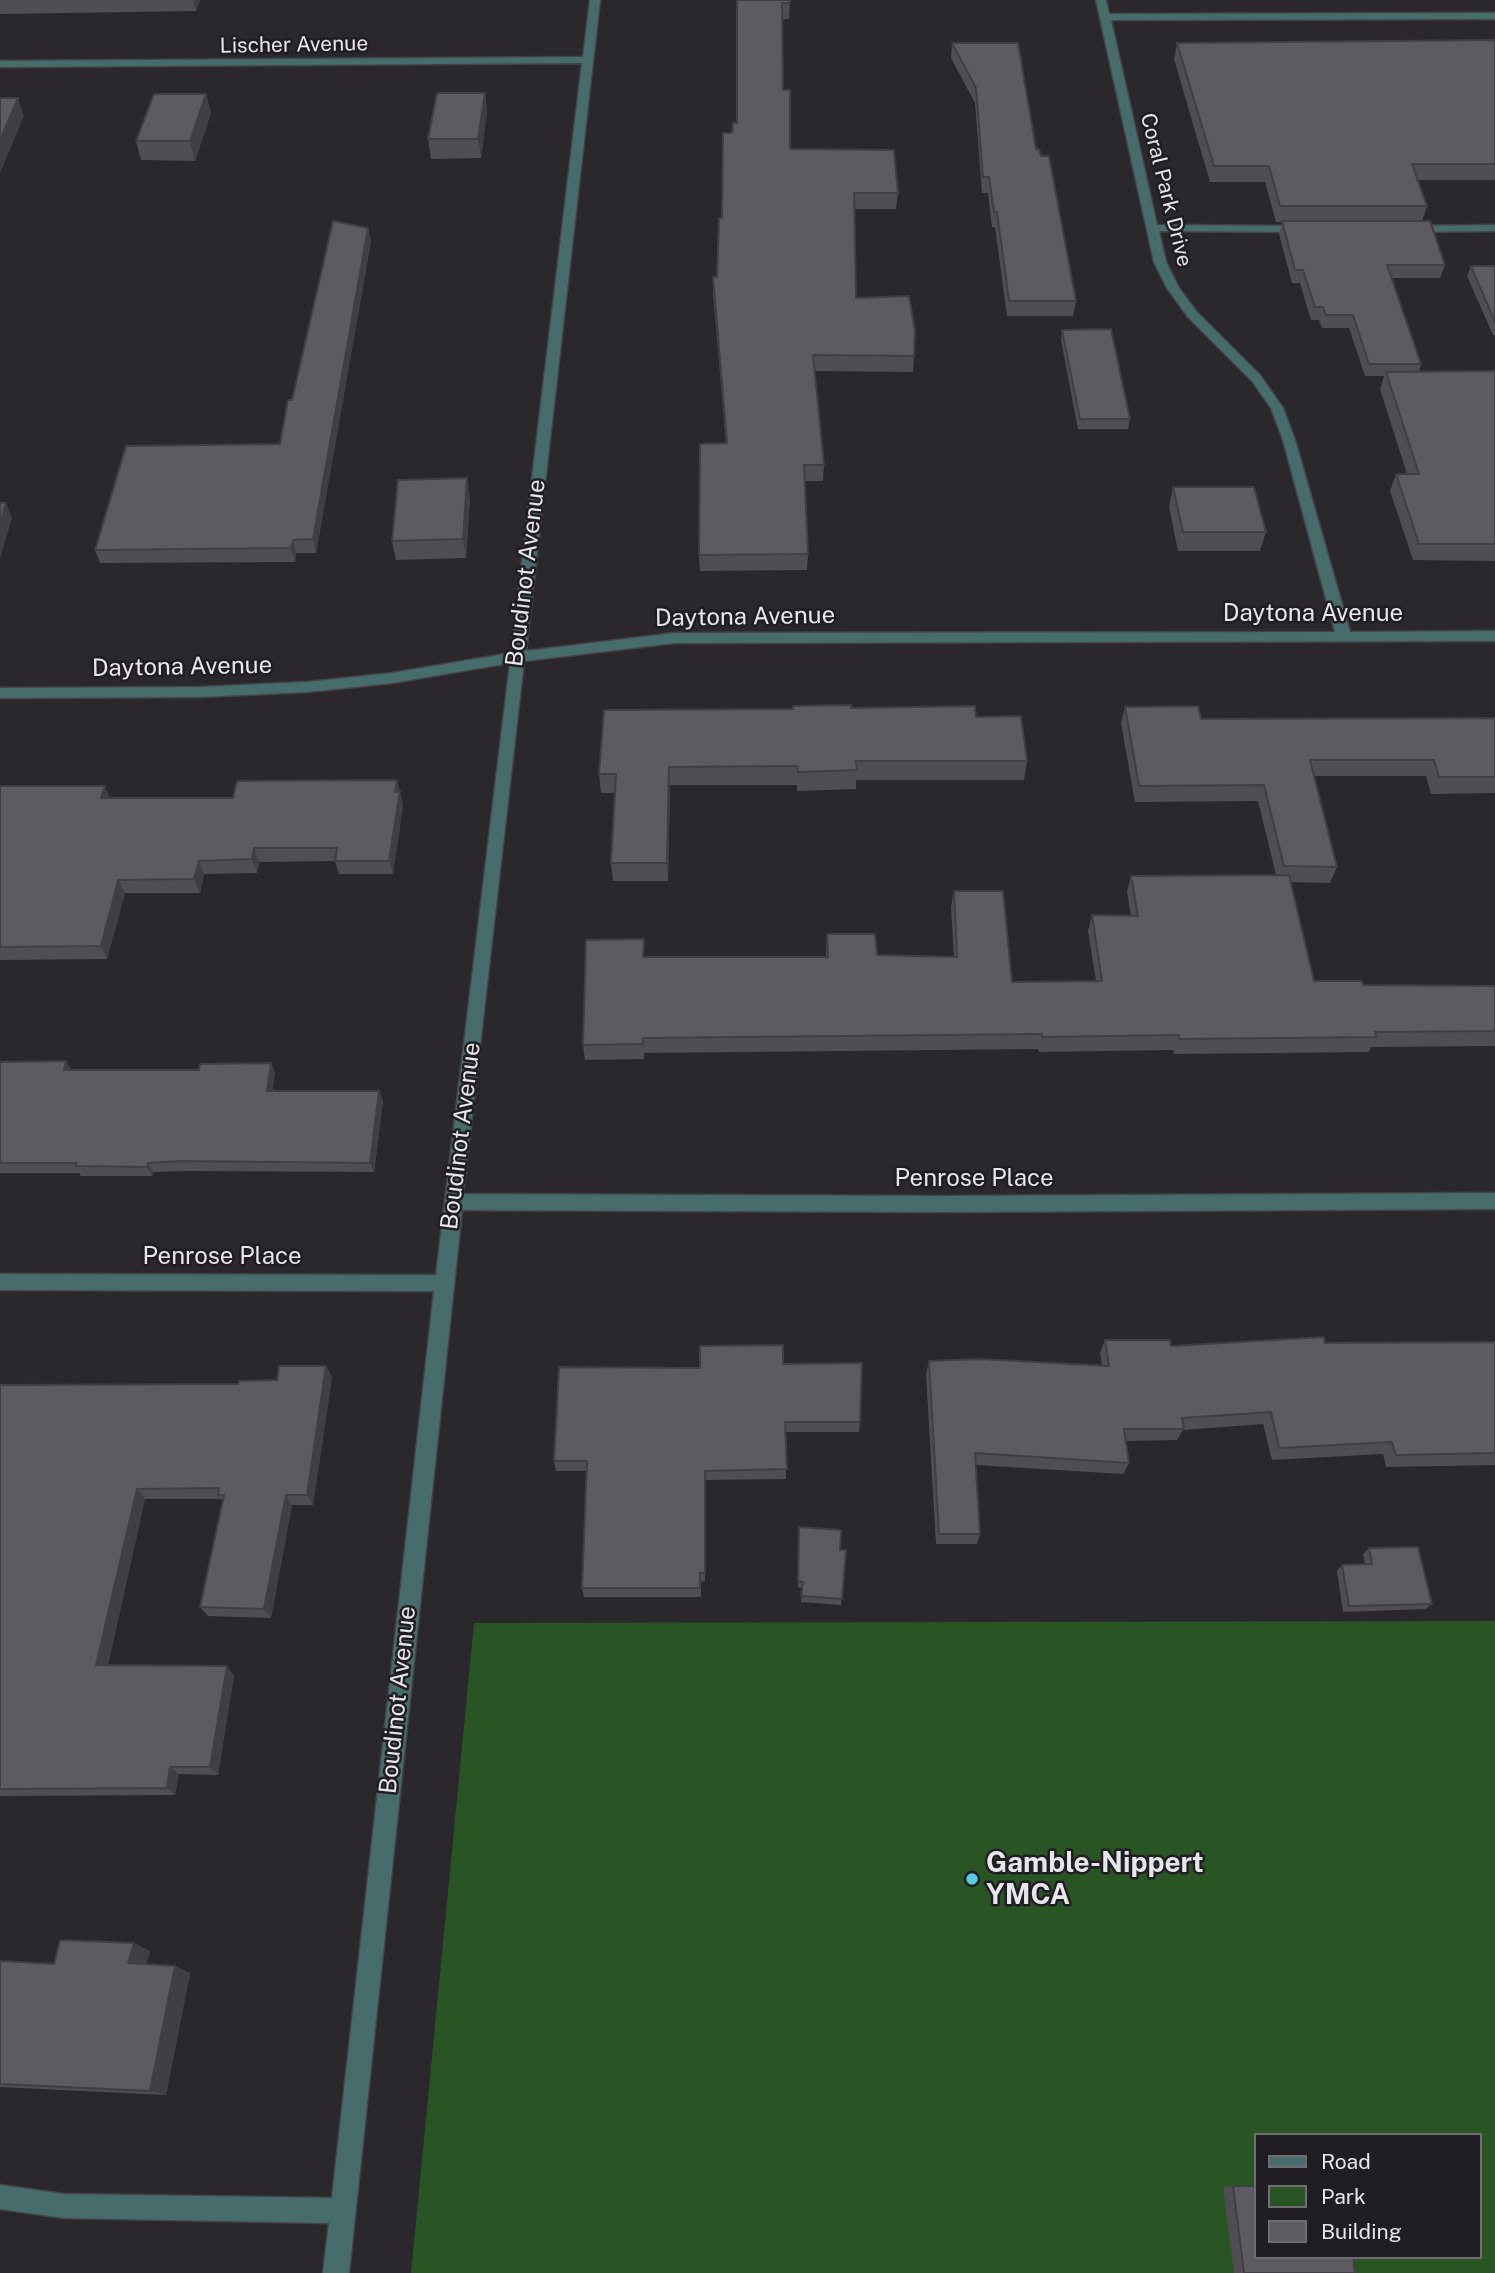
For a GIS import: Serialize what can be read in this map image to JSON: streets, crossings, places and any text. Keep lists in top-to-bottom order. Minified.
{"streets":{"street":["Lischer Avenue","Coral Park Drive","Boudinot Avenue","Daytona Avenue","Penrose Place"]},"crossings":[["Lischer Avenue","Boudinot Avenue"],["Coral Park Drive","Daytona Avenue"],["Boudinot Avenue","Daytona Avenue"],["Boudinot Avenue","Penrose Place"]],"places":["Gamble-Nippert YMCA"],"legend":["Road","Park","Building"]}
